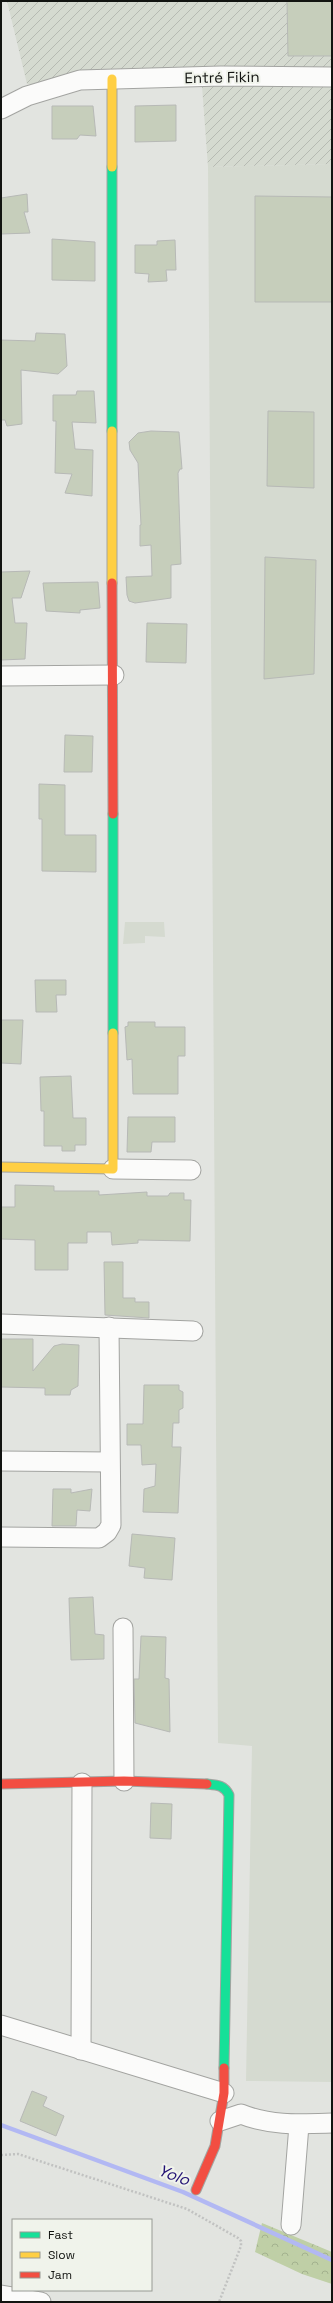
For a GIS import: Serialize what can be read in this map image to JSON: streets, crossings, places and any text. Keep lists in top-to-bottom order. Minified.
{"streets":{"street":["Entré Fikin"]},"water":["Yolo"],"legend":["Fast","Slow","Jam"]}
